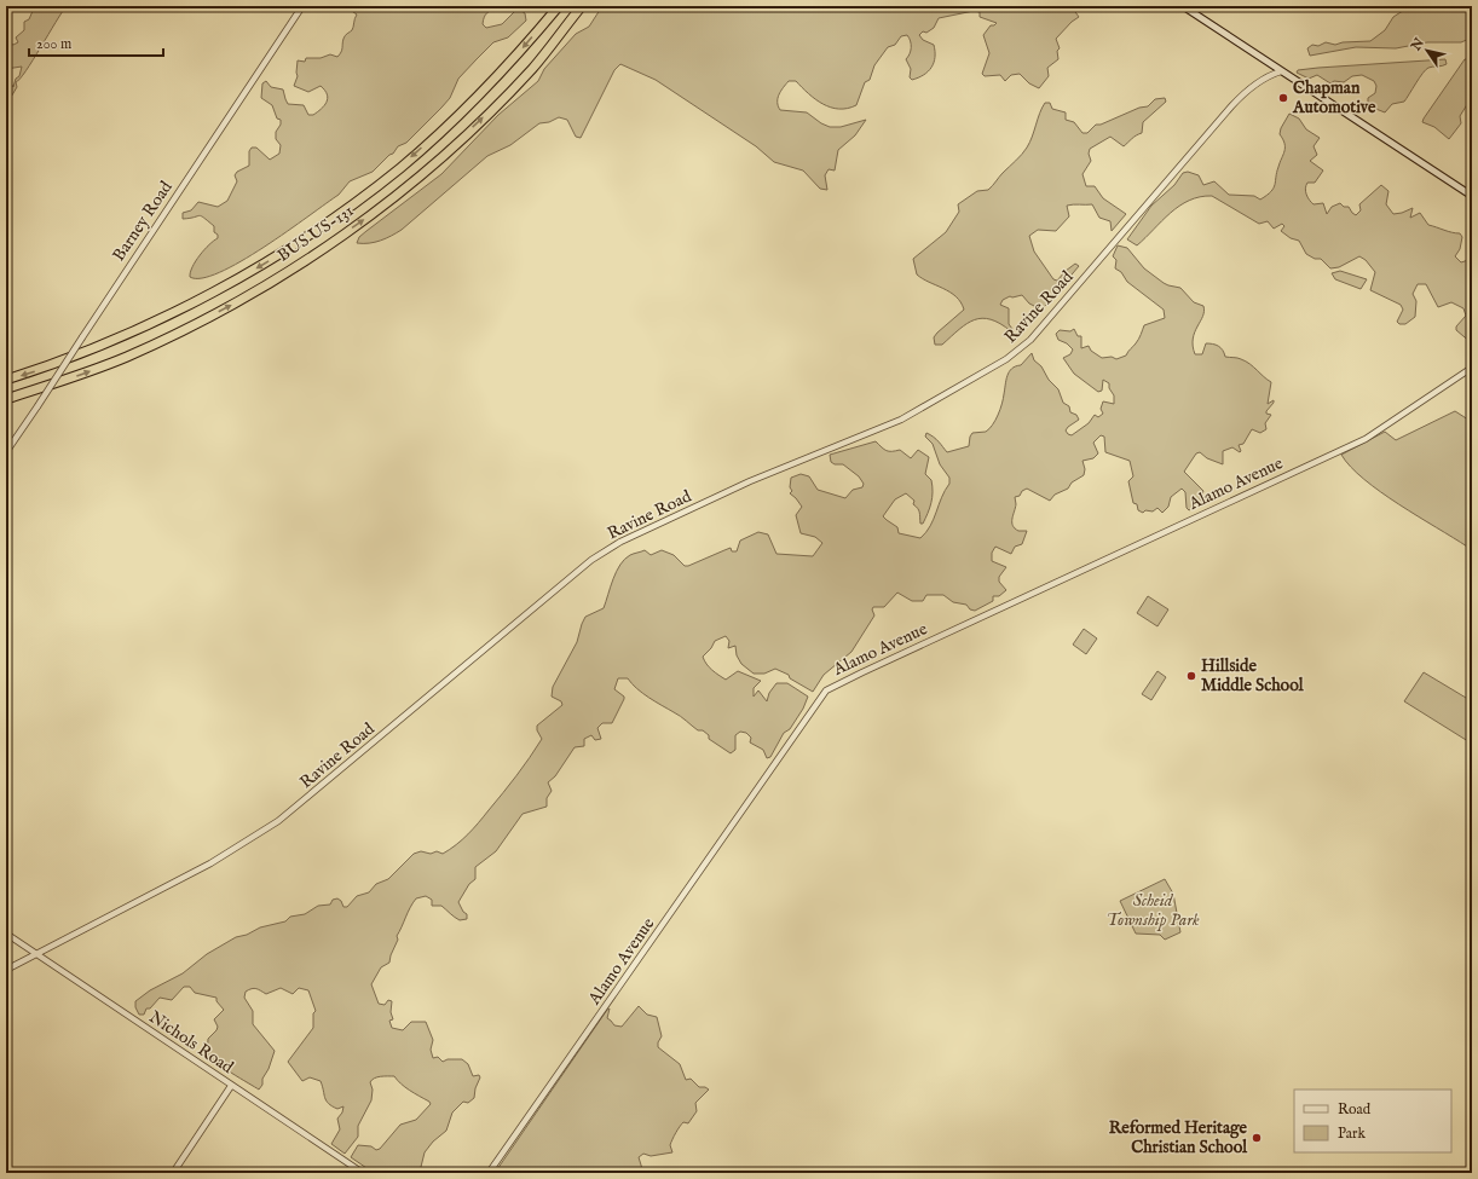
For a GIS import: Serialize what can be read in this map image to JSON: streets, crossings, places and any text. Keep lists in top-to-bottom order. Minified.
{"streets":{"highway":["BUS US-131"],"street":["Barney Road","Ravine Road","Alamo Avenue","Nichols Road"]},"crossings":[["Ravine Road","Nichols Road"]],"parks":["Scheid Township Park"],"places":["Chapman Automotive","Hillside Middle School","Reformed Heritage Christian School"],"legend":["Road","Park"],"scale_bar":"200 m","north":"top left"}
